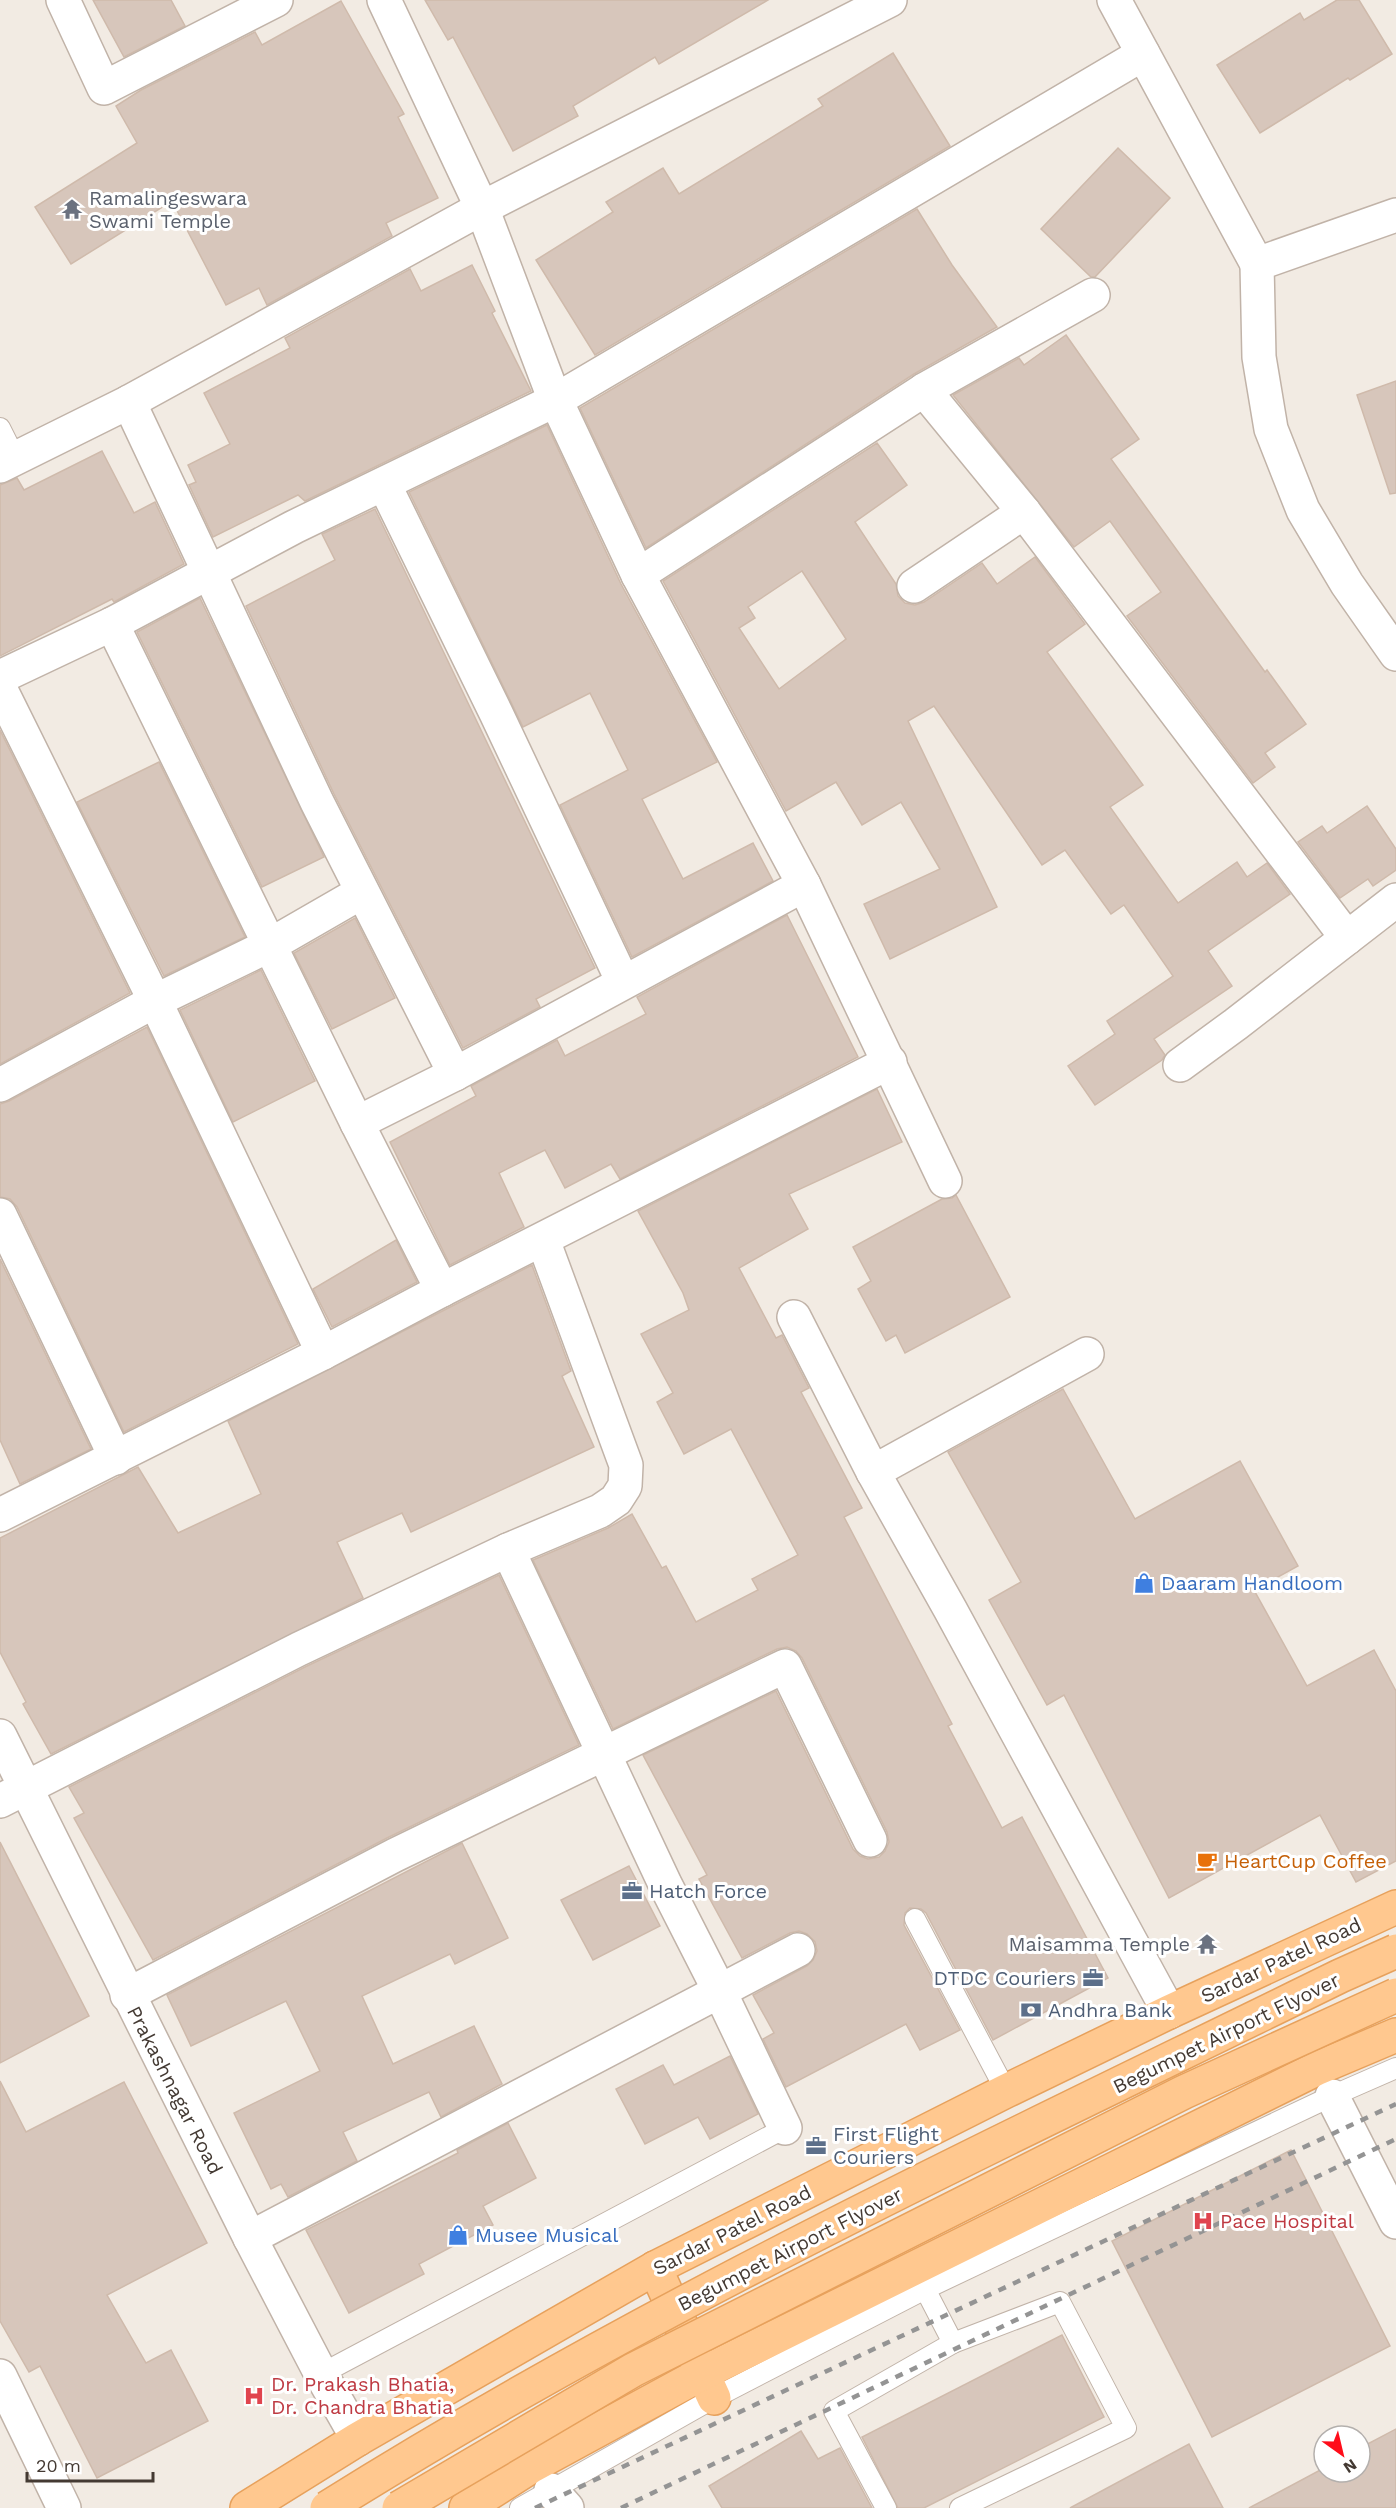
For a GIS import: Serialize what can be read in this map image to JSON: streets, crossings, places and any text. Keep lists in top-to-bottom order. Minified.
{"streets":{"main road":["Sardar Patel Road","Begumpet Airport Flyover"],"street":["Prakashnagar Road"]},"crossings":[["Sardar Patel Road","Prakashnagar Road"]],"places":{"temple":["Ramalingeswara Swami Temple","Maisamma Temple"],"shop":["Daaram Handloom","Musee Musical"],"cafe":["HeartCup Coffee"],"office":["Hatch Force","DTDC Couriers","First Flight Couriers"],"bank":["Andhra Bank"],"hospital":["Pace Hospital","Dr. Prakash Bhatia, Dr. Chandra Bhatia"]},"scale_bar":"20 m","north":"bottom right"}
